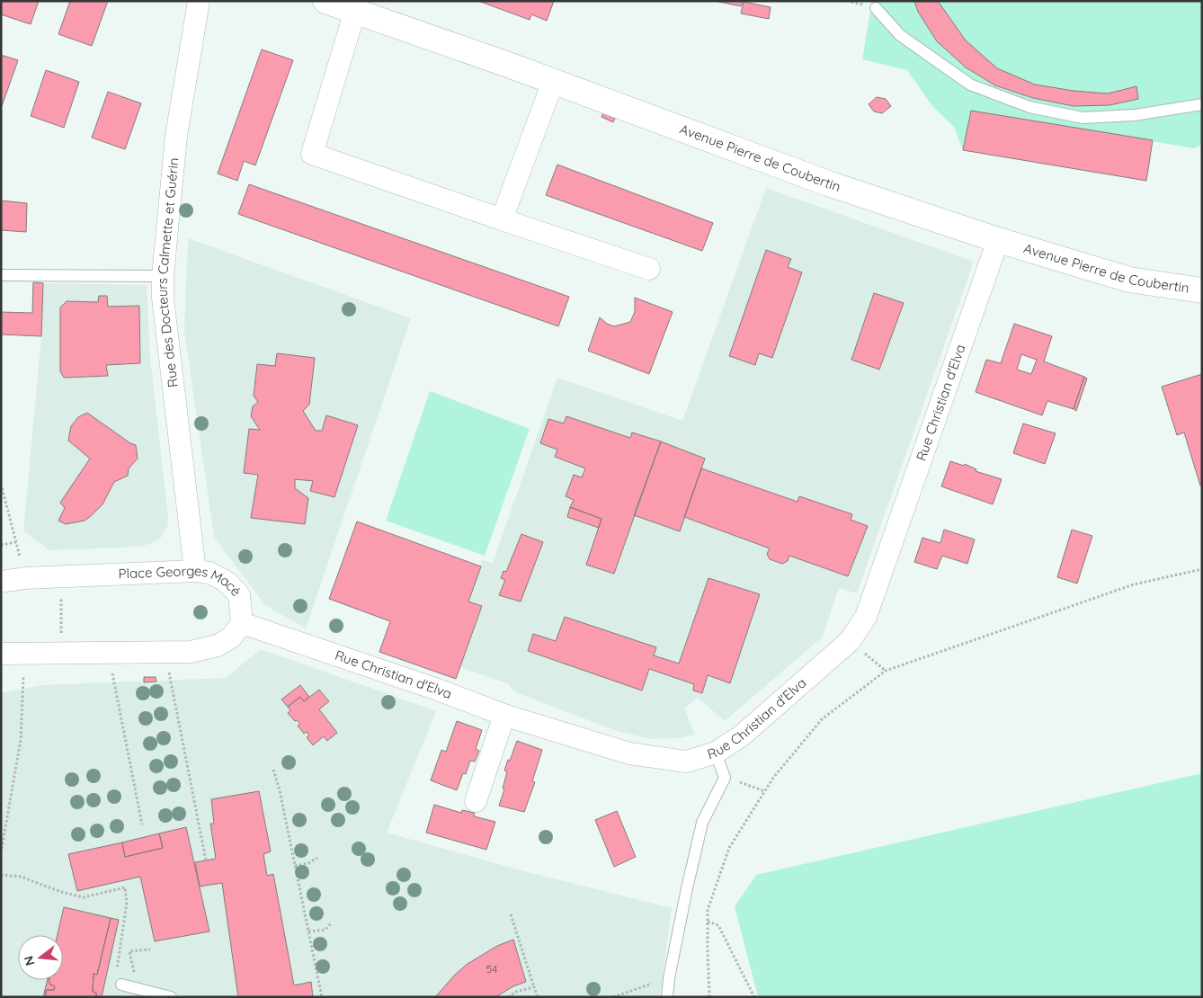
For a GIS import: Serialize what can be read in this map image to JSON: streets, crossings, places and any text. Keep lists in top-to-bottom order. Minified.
{"streets":{"street":["Avenue Pierre de Coubertin","Rue des Docteurs Calmette et Guérin","Rue Christian d'Elva","Place Georges Macé"]},"crossings":[["Avenue Pierre de Coubertin","Rue Christian d'Elva"],["Rue des Docteurs Calmette et Guérin","Place Georges Macé"],["Rue Christian d'Elva","Place Georges Macé"]],"house_numbers":["54"],"north":"left"}
